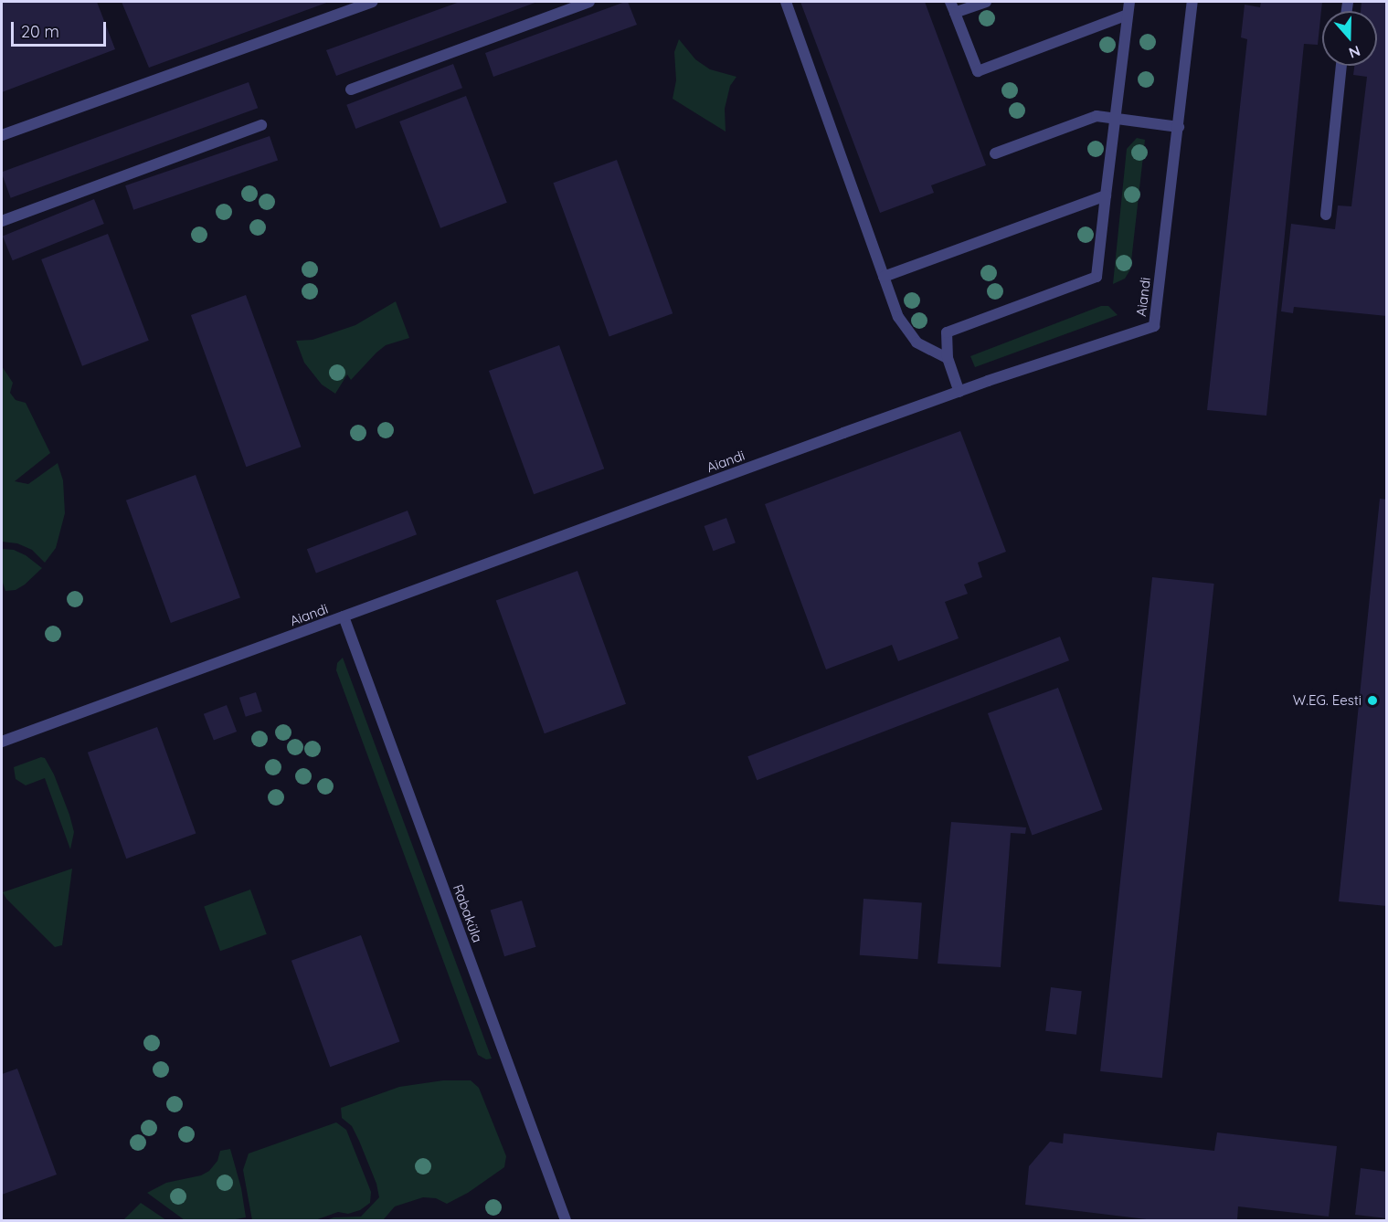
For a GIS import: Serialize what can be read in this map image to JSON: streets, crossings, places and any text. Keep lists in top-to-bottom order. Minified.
{"streets":{"street":["Aiandi","Rabaküla"]},"crossings":[["Aiandi","Rabaküla"]],"places":["W.EG. Eesti"],"scale_bar":"20 m","north":"bottom"}
